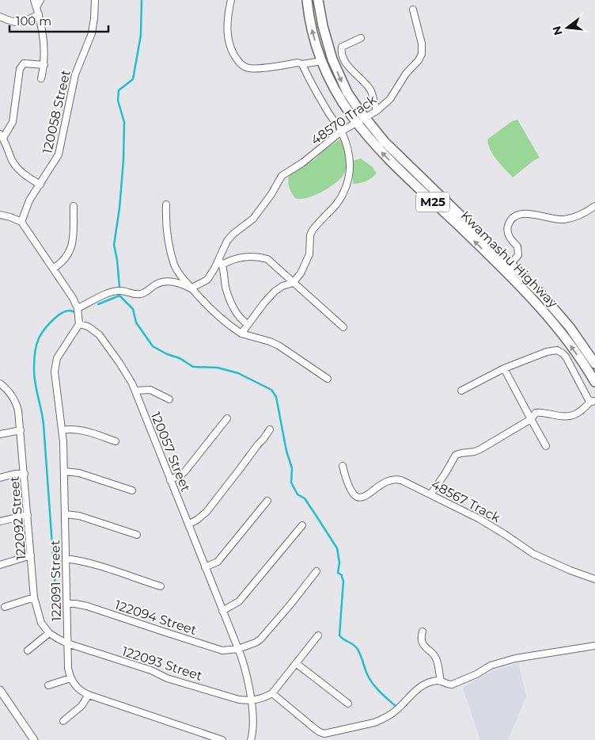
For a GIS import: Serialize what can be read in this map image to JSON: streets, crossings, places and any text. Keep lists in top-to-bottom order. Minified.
{"streets":{"main road":["M25","Kwamashu Highway"],"street":["120058 Street","48570 Track","120057 Street","48567 Track","122092 Street","122091 Street","122094 Street","122093 Street"]},"crossings":[["48570 Track","Kwamashu Highway"],["120057 Street","122091 Street"],["120057 Street","122094 Street"],["120057 Street","122093 Street"],["122092 Street","122091 Street"],["122092 Street","122093 Street"],["122091 Street","122094 Street"],["122091 Street","122093 Street"]],"scale_bar":"100 m","north":"left"}
